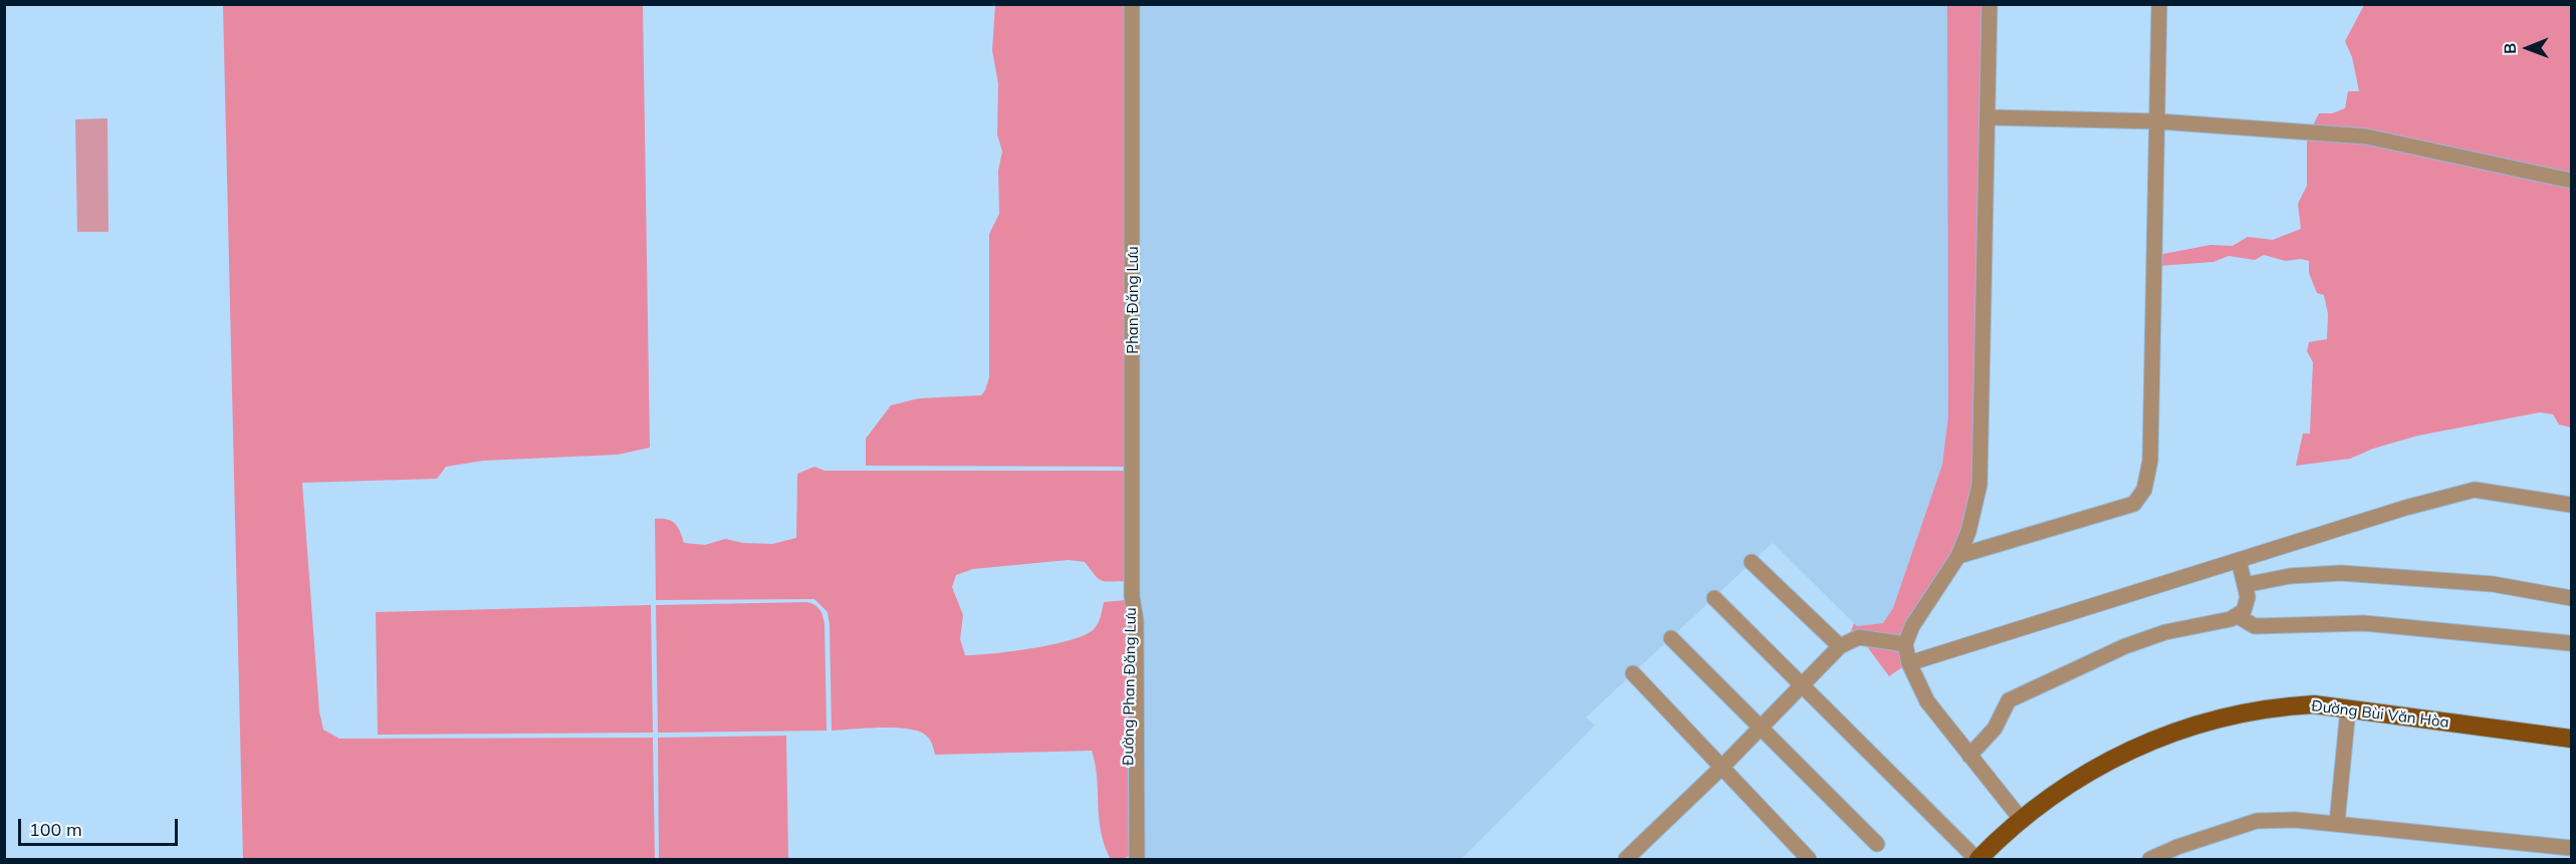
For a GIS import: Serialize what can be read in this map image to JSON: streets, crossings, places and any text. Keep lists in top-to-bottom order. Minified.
{"streets":{"main road":["Đường Bùi Văn Hòa"],"street":["Phan Đăng Lưu","Đường Phan Đăng Lưu"]},"crossings":[["Phan Đăng Lưu","Đường Phan Đăng Lưu"]],"scale_bar":"100 m","north":"left"}
